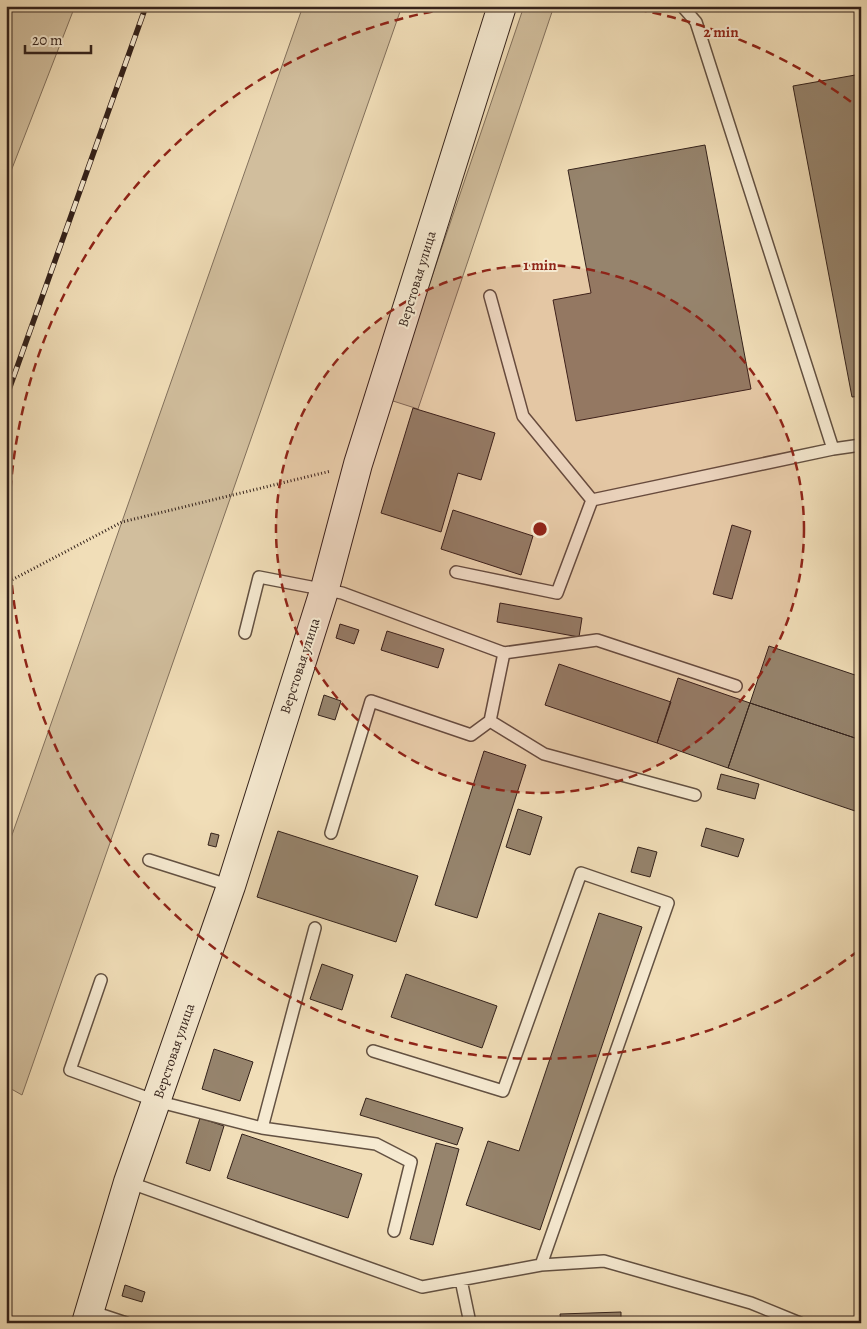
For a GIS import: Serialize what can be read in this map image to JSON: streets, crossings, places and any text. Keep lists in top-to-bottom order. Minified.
{"streets":{"street":["Верстовая улица"]},"scale_bar":"20 m","rings":["2 min","1 min"]}
